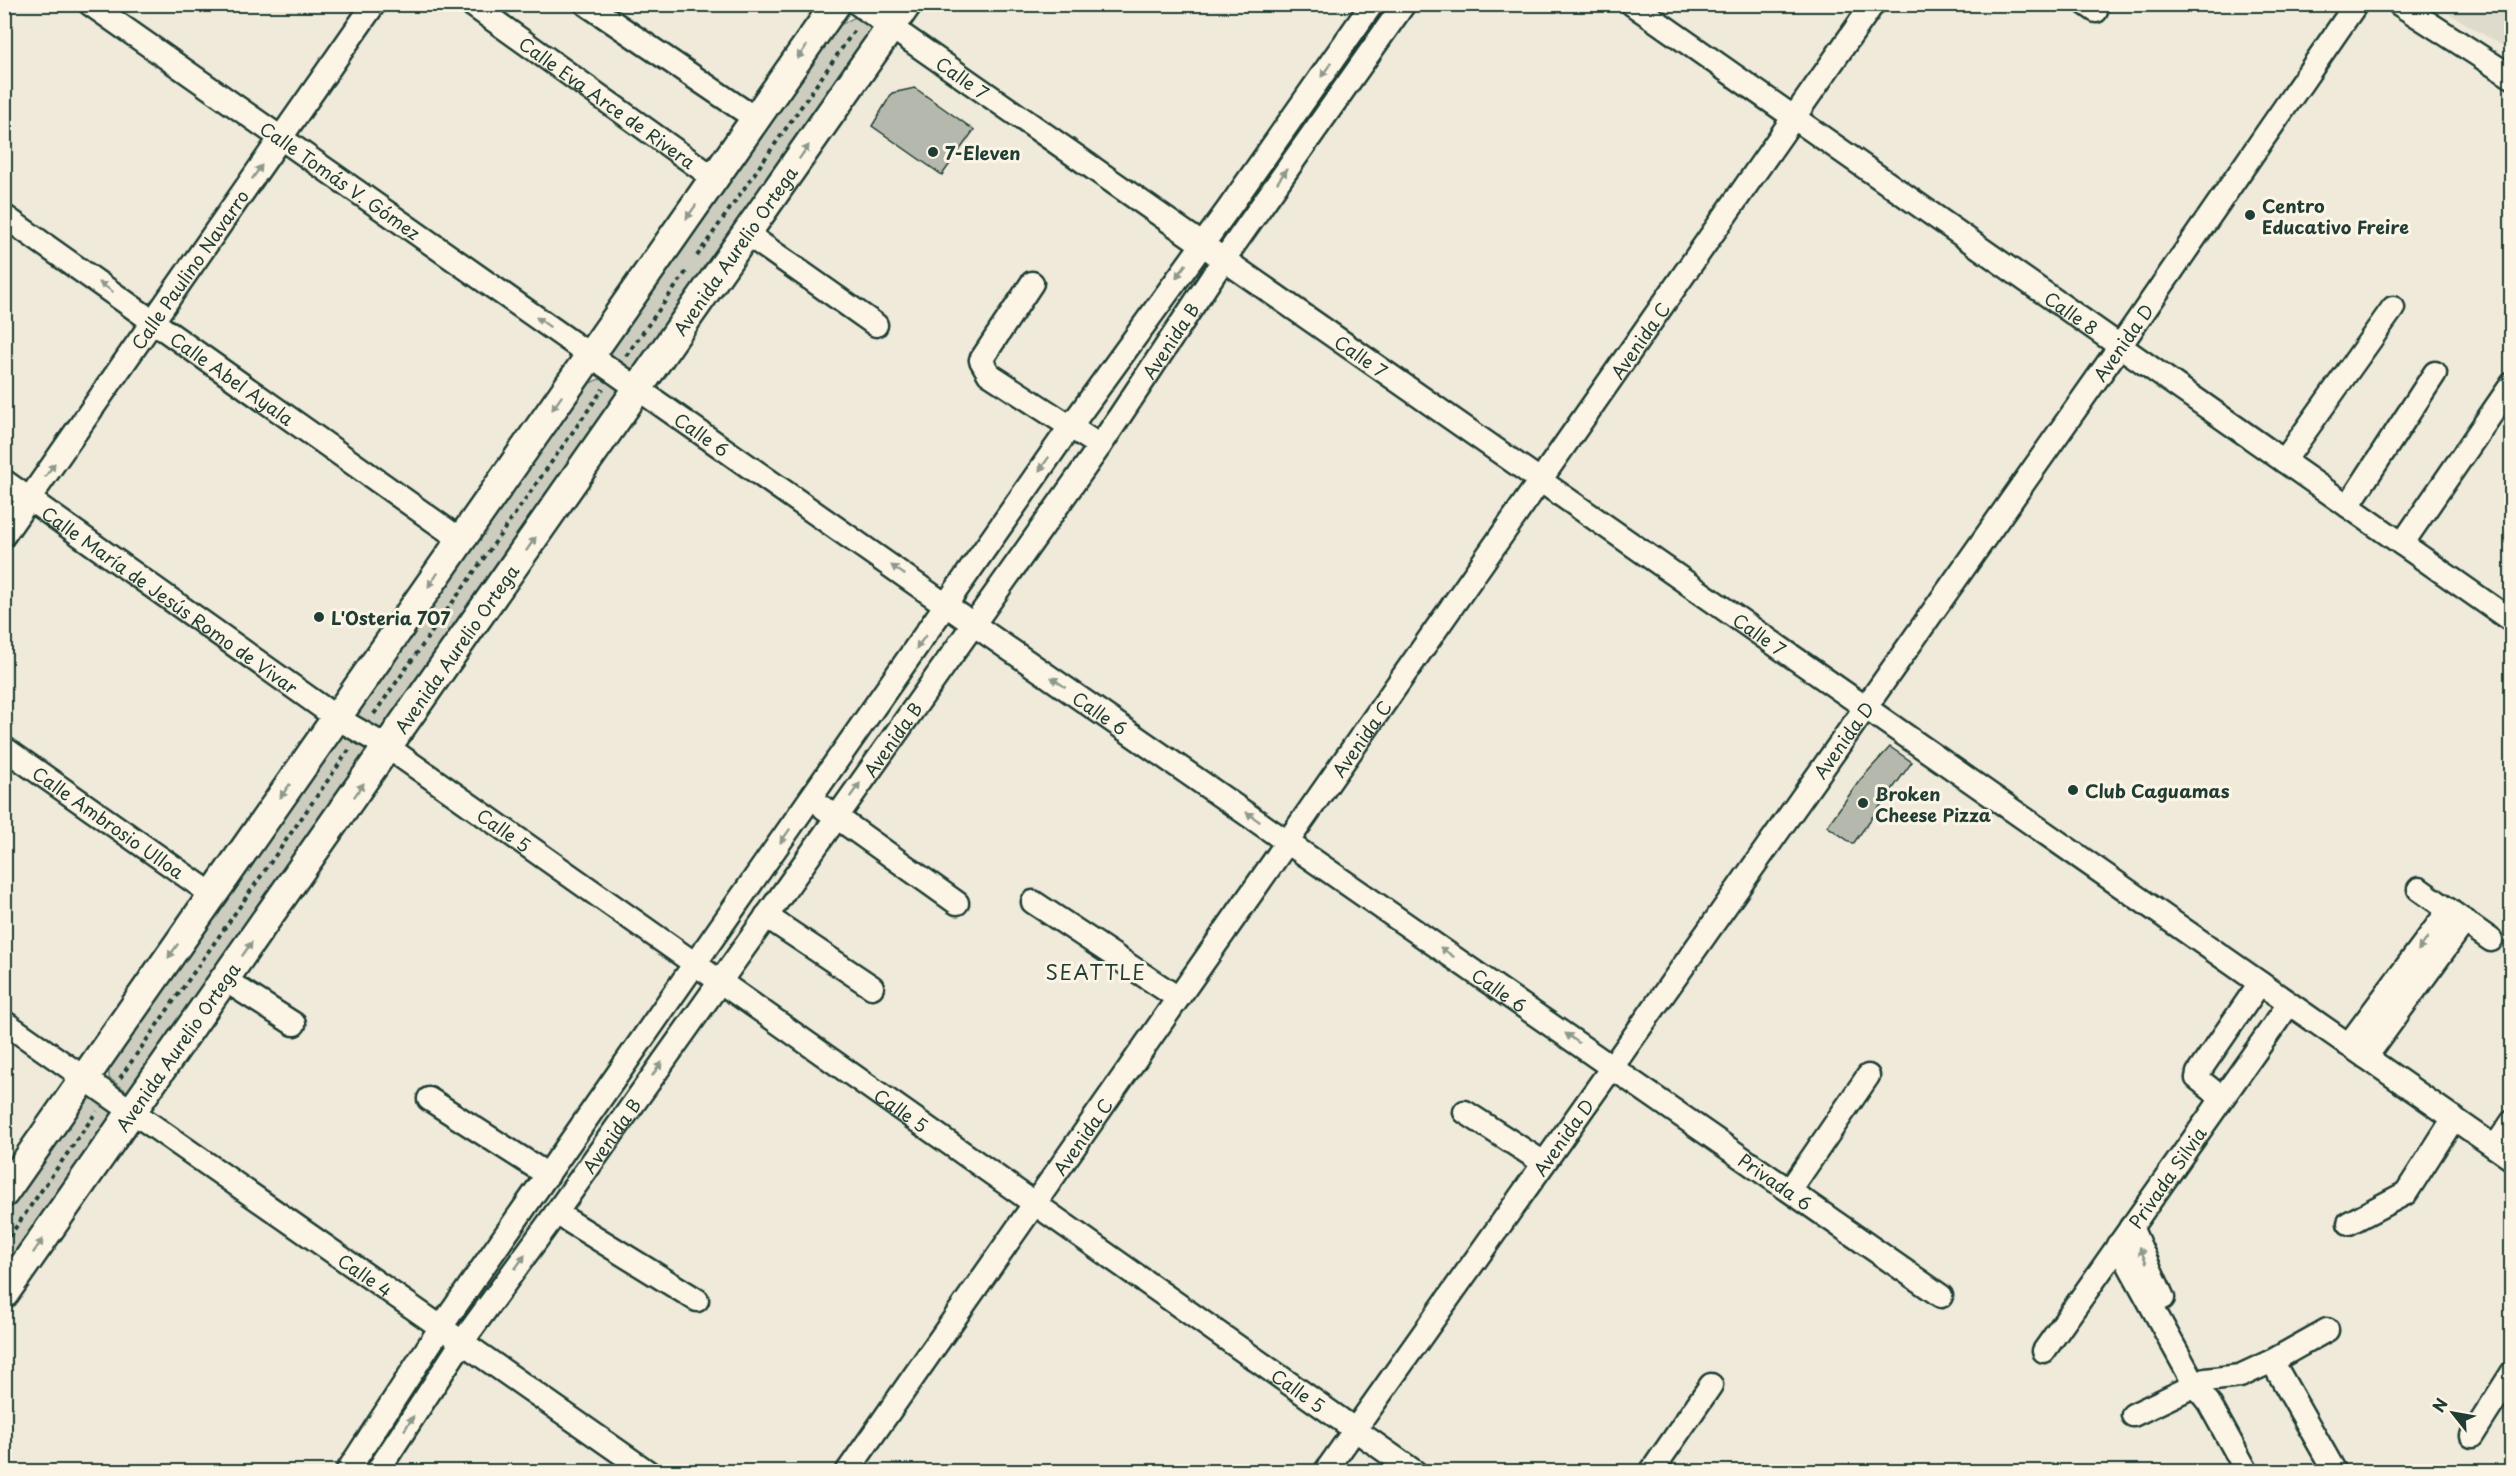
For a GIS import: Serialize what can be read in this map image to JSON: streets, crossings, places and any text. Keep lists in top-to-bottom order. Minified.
{"streets":{"main road":["Avenida Aurelio Ortega"],"street":["Calle 7","Calle Eva Arce de Rivera","Calle Tomás V. Gómez","Calle Paulino Navarro","Calle 8","Avenida B","Avenida C","Avenida D","Calle Abel Ayala","Calle 6","Calle María de Jesús Romo de Vivar","Calle Ambrosio Ulloa","Calle 5","Privada Silvia","Privada 6","Calle 4"]},"crossings":[["Calle 7","Avenida Aurelio Ortega"],["Calle 7","Avenida B"],["Calle 7","Avenida C"],["Calle 7","Avenida D"],["Calle 7","Privada Silvia"],["Calle Tomás V. Gómez","Calle Paulino Navarro"],["Calle Tomás V. Gómez","Calle 6"],["Avenida Aurelio Ortega","Calle 6"],["Avenida Aurelio Ortega","Calle 5"],["Avenida Aurelio Ortega","Calle 4"],["Calle Paulino Navarro","Calle Abel Ayala"],["Calle Paulino Navarro","Calle María de Jesús Romo de Vivar"],["Calle 8","Avenida C"],["Calle 8","Avenida D"],["Avenida B","Calle 6"],["Avenida B","Calle 5"],["Avenida B","Calle 4"],["Avenida C","Calle 6"],["Avenida C","Calle 5"],["Avenida D","Calle 6"],["Avenida D","Calle 5"],["Avenida D","Privada 6"],["Calle 6","Privada 6"],["Calle María de Jesús Romo de Vivar","Calle 5"]],"one_way":["Calle Tomás V. Gómez","Calle Paulino Navarro"],"districts":["SEATTLE"],"places":["7-Eleven","Centro Educativo Freire","L'Osteria 707","Club Caguamas","Broken Cheese Pizza"],"north":"top left"}
